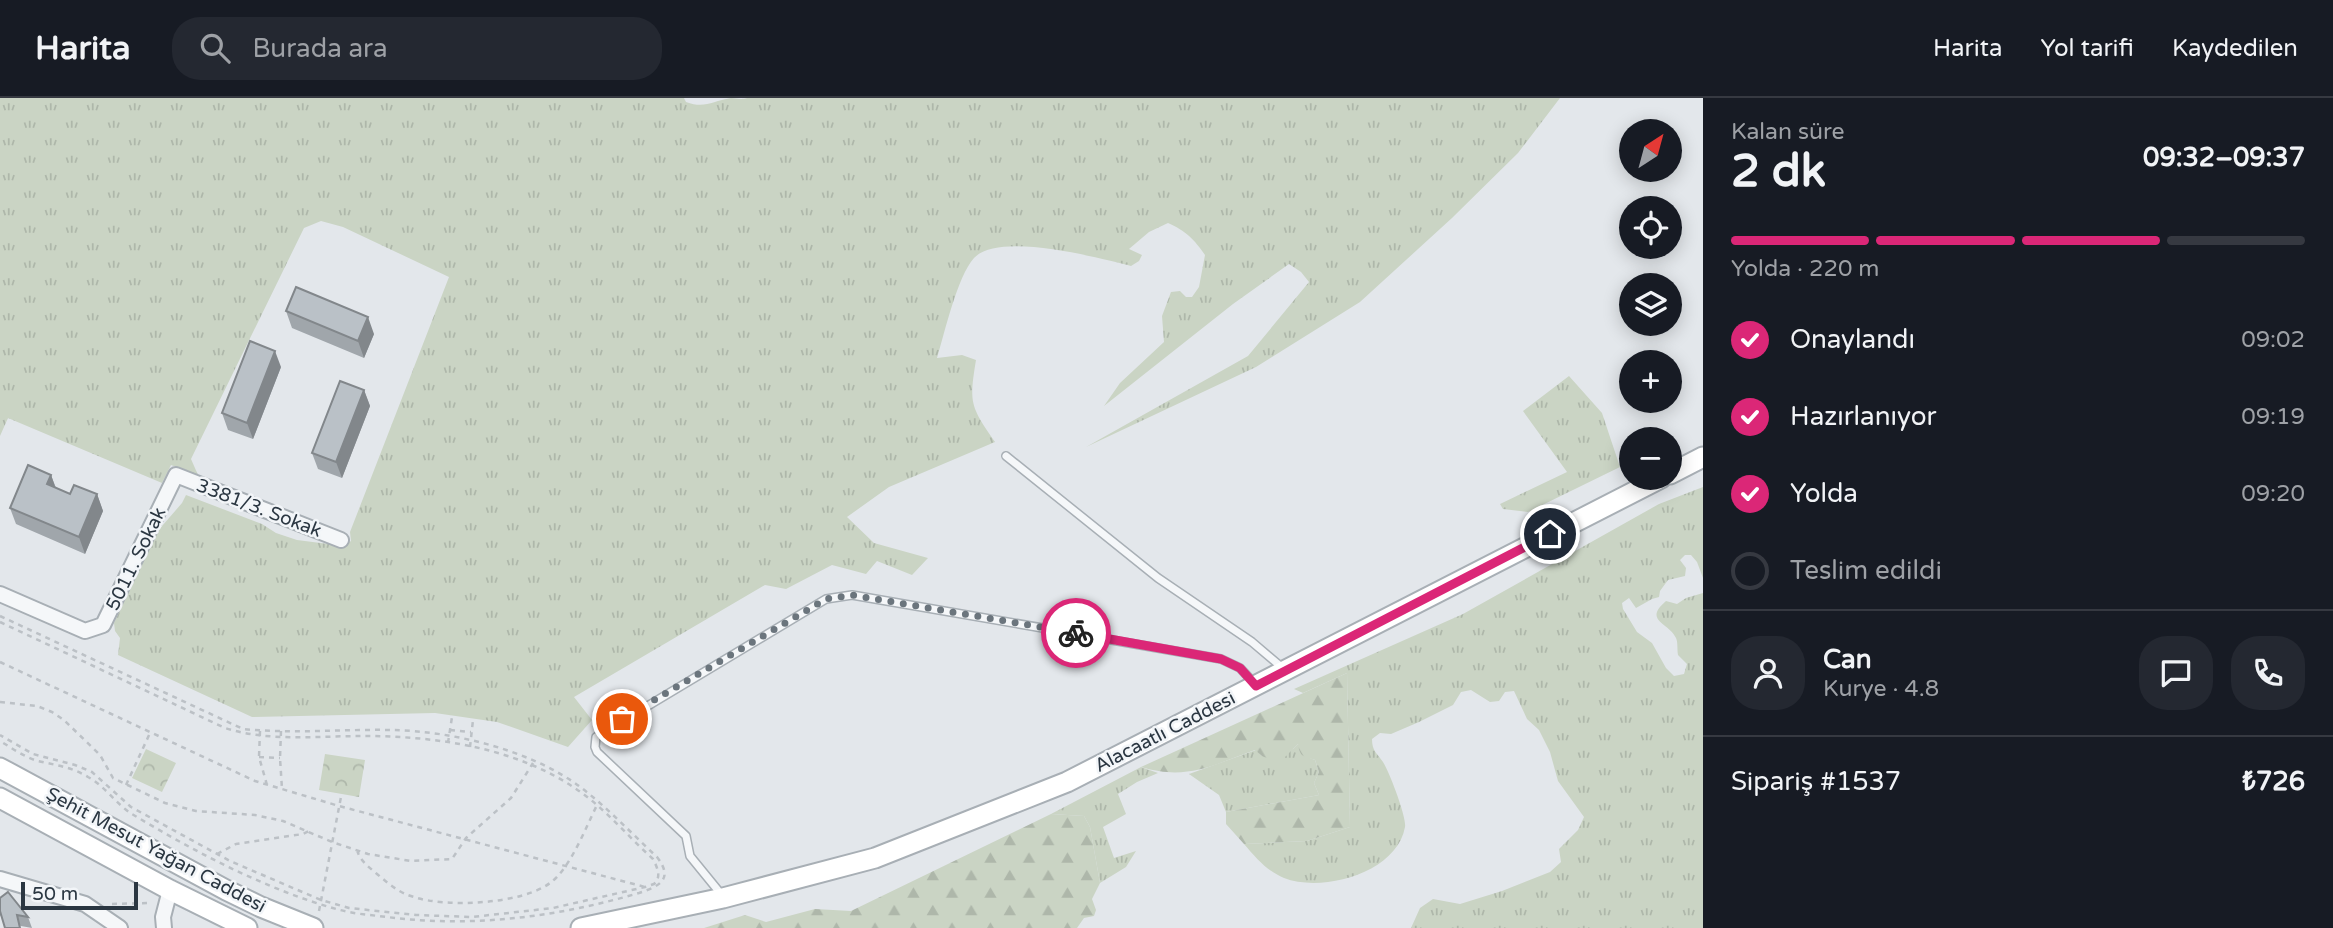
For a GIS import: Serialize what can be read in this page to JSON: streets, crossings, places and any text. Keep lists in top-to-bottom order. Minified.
{"streets":{"main road":["Alacaatlı Caddesi","Şehit Mesut Yağan Caddesi"],"street":["3381/3. Sokak","5011. Sokak"]},"crossings":[["3381/3. Sokak","5011. Sokak"]],"scale_bar":"50 m","north":"top right","page":{"header":"Harita","search":"Burada ara","nav":["Harita","Yol tarifi","Kaydedilen"],"heading":["2 dk","Kalan süre","09:32–09:37"],"panel":["Can","Kurye · 4.8","Sipariş #1537","₺726"],"map_buttons":["+","−"],"bar":"Yolda · 220 m","list":[["Onaylandı","09:02"],["Hazırlanıyor","09:19"],["Yolda","09:20"],"Teslim edildi"],"scale":"50 m"}}
